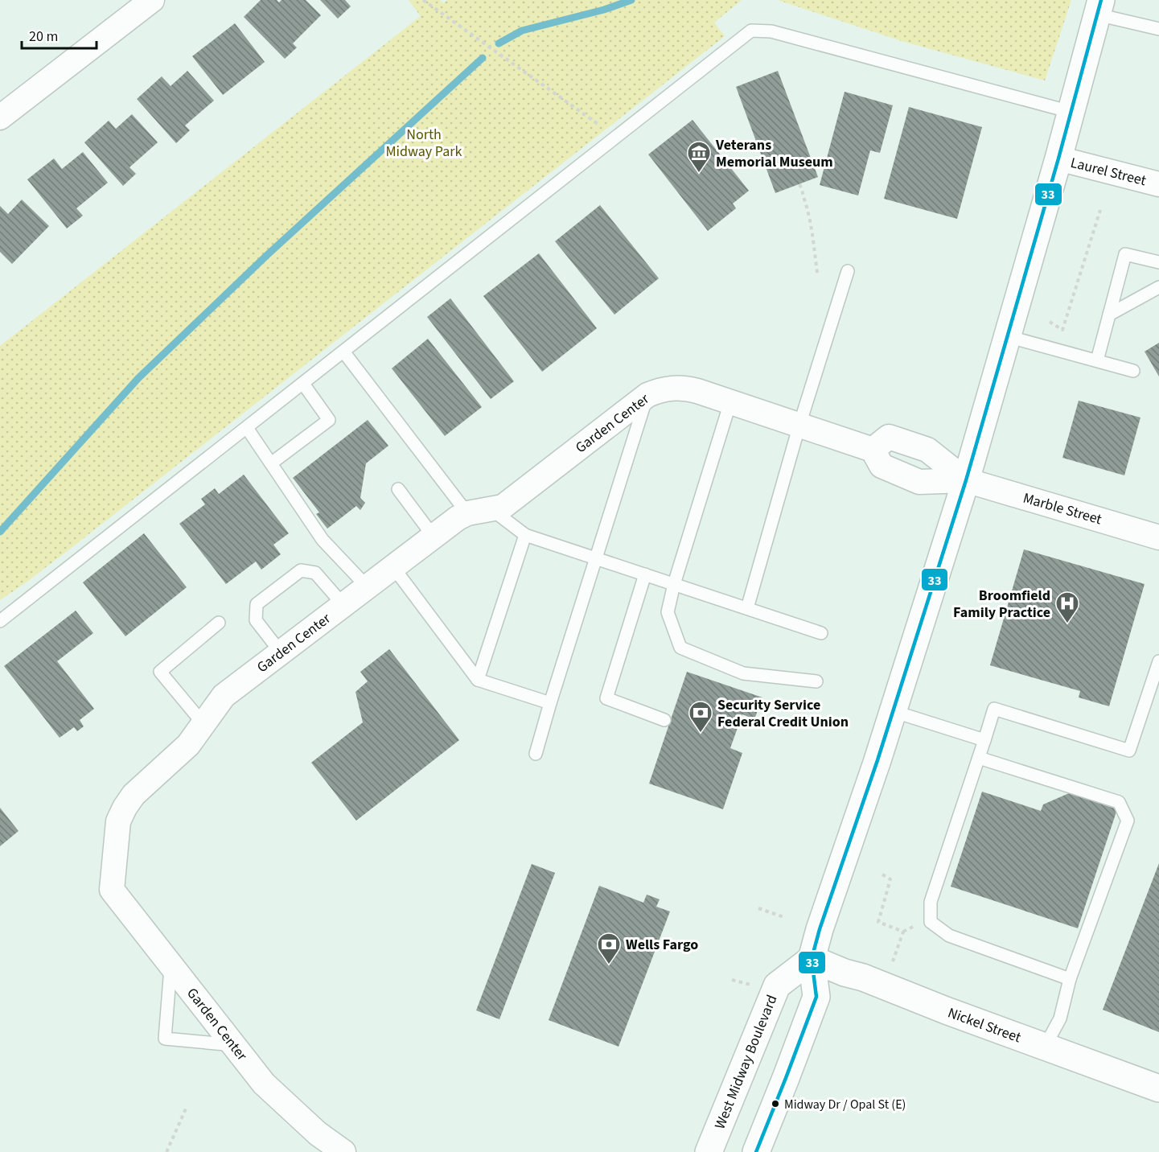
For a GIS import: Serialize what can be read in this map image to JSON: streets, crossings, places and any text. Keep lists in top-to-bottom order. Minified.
{"streets":{"main road":["Nickel Street","West Midway Boulevard"],"street":["Laurel Street","Garden Center","Marble Street"]},"crossings":[["Nickel Street","West Midway Boulevard"]],"parks":["North Midway Park"],"places":{"museum":["Veterans Memorial Museum"],"hospital":["Broomfield Family Practice"],"bank":["Security Service Federal Credit Union","Wells Fargo"],"other":["Midway Dr / Opal St (E)"]},"lines":["transit line 33"],"scale_bar":"20 m"}
